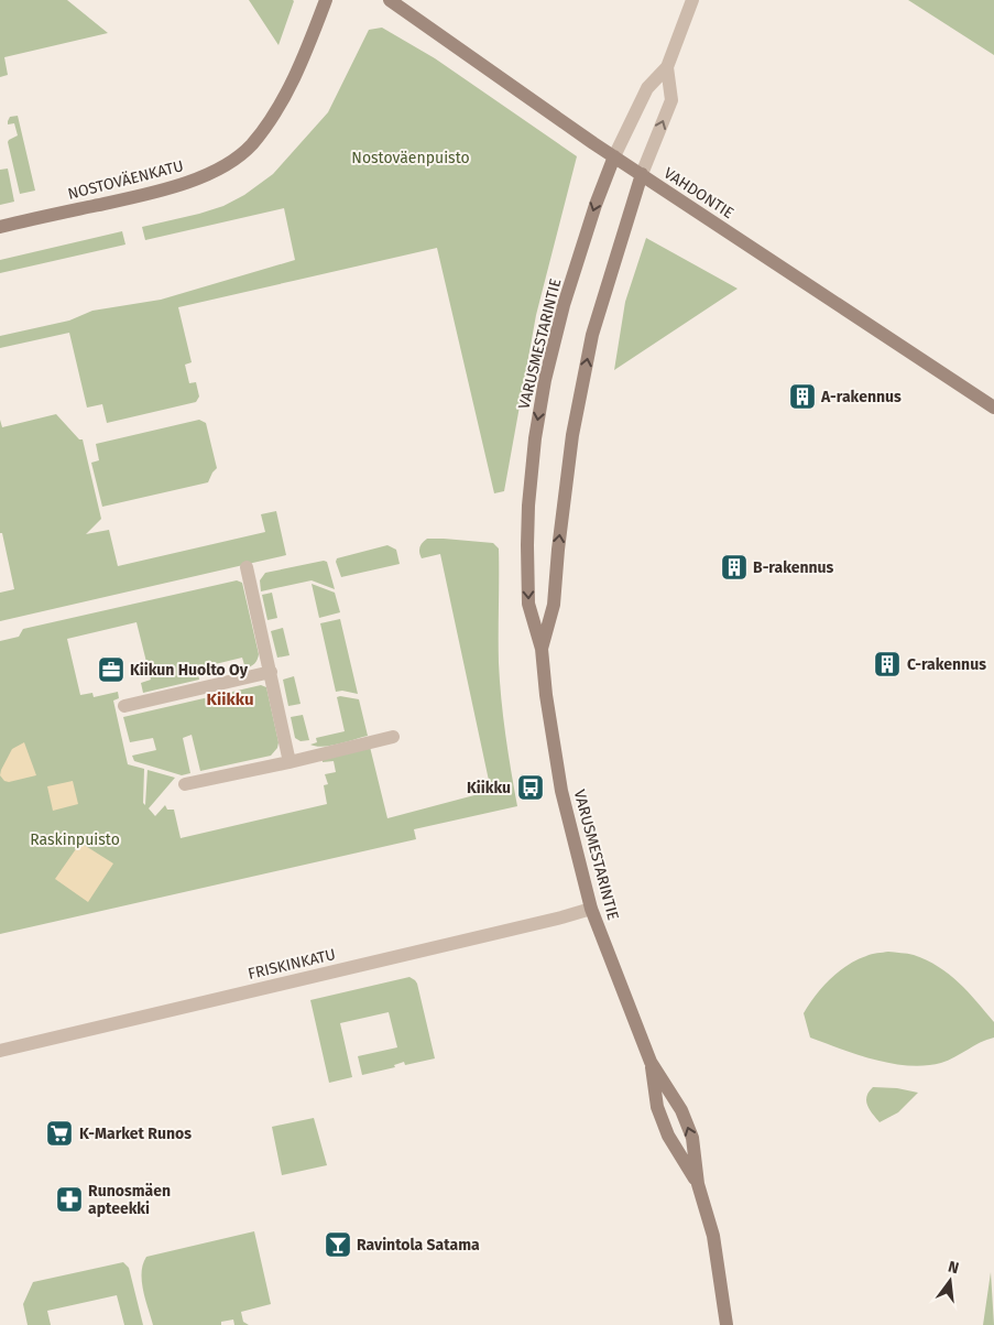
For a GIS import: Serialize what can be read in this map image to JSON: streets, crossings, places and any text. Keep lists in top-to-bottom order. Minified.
{"streets":{"street":["NOSTOVÄENKATU","VAHDONTIE","VARUSMESTARINTIE","FRISKINKATU"]},"crossings":[["VAHDONTIE","VARUSMESTARINTIE"],["VARUSMESTARINTIE","FRISKINKATU"]],"districts":["Kiikku"],"parks":["Nostoväenpuisto","Raskinpuisto"],"places":{"building":["A-rakennus","B-rakennus","C-rakennus"],"office":["Kiikun Huolto Oy"],"bus stop":["Kiikku"],"supermarket":["K-Market Runos"],"pharmacy":["Runosmäen apteekki"],"bar":["Ravintola Satama"]},"north":"top"}
